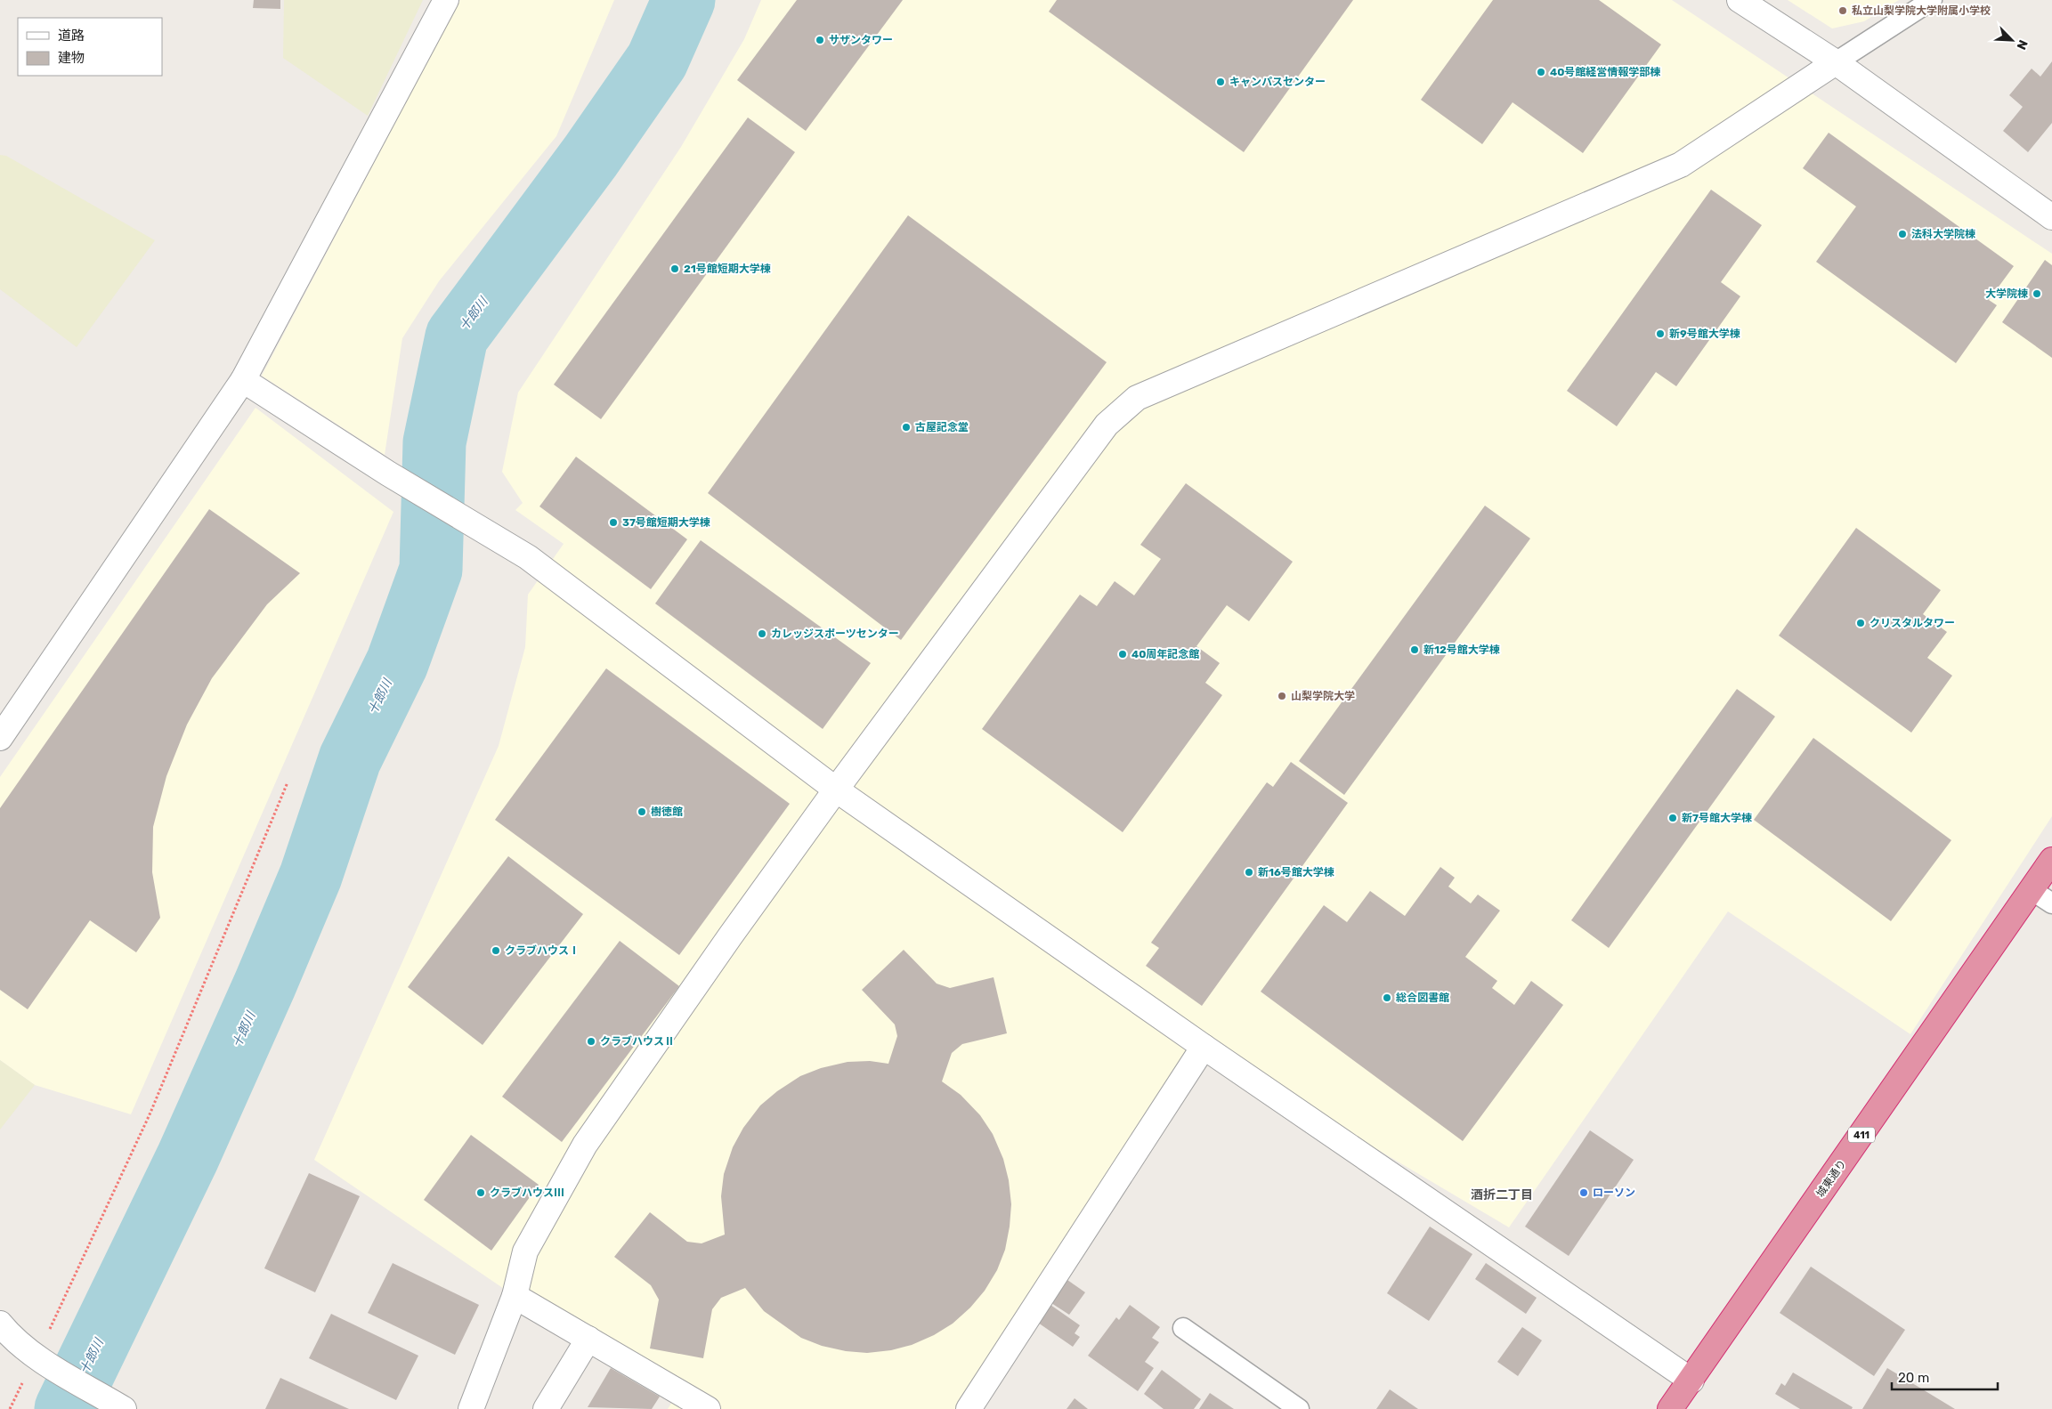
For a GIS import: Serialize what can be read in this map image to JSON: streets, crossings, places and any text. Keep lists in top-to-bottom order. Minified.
{"streets":{"highway":["411","城東通り"]},"districts":["酒折二丁目"],"water":["十郎川"],"places":["私立山梨学院大学附属小学校","サザンタワー","40号館経営情報学部棟","キャンパスセンター","法科大学院棟","21号館短期大学棟","大学院棟","新9号館大学棟","古屋記念堂","37号館短期大学棟","クリスタルタワー","カレッジスポーツセンター","新12号館大学棟","40周年記念館","山梨学院大学","樹徳館","新7号館大学棟","新16号館大学棟","クラブハウスⅠ","総合図書館","クラブハウスⅡ","クラブハウスⅢ","ローソン"],"legend":["道路","建物"],"scale_bar":"20 m","north":"bottom right"}
